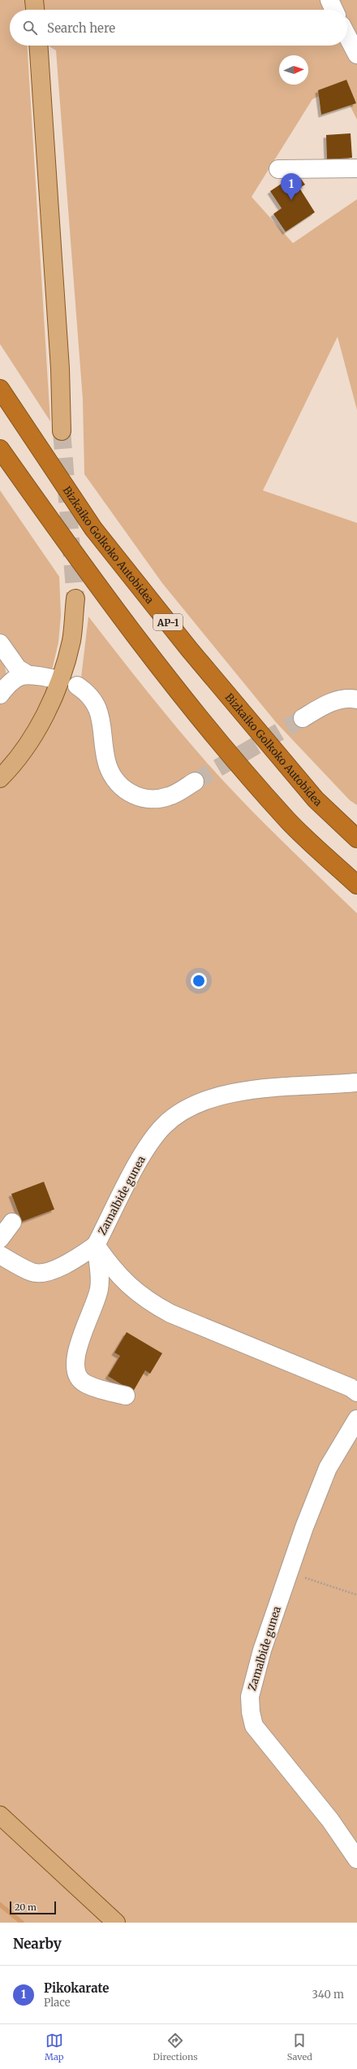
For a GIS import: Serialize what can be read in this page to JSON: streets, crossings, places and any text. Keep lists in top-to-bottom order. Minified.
{"streets":{"highway":["Bizkaiko Golkoko Autobidea","AP-1"],"street":["Zamalbide gunea"]},"scale_bar":"20 m","north":"right","page":{"search":"Search here","pins":"1","scale":"20 m","heading":"Nearby","list":[{"mark":"1","name":"Pikokarate","note":"Place","value":"340 m"}],"nav":["Map","Directions","Saved"]}}
